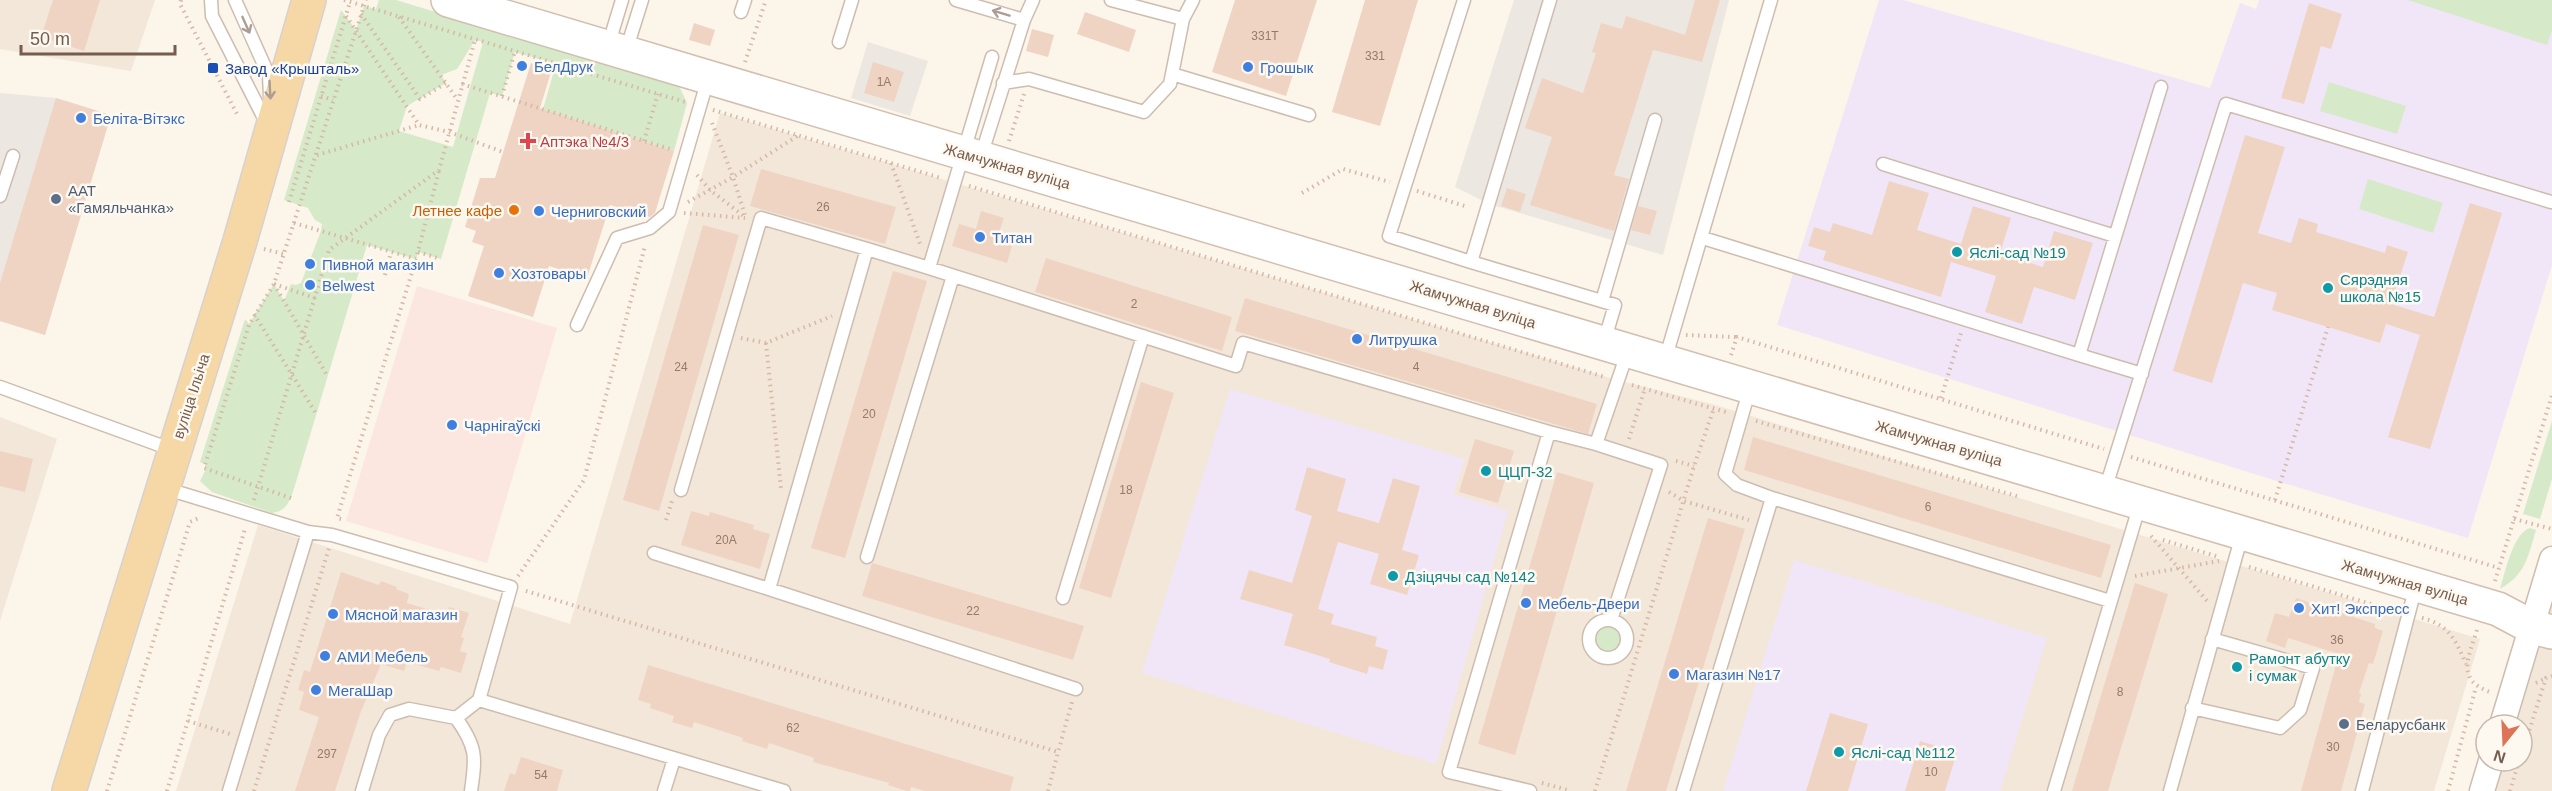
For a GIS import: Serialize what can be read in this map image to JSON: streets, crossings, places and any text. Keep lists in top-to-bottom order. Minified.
{"streets":{"main road":["Жамчужная вуліца","вуліца Ільіча"]},"places":{"other":["БелДрук","Грошык","Беліта-Вітэкс","ААТ «Гамяльчанка»","Летнее кафе","Черниговский","Титан","Яслі-сад №19","Пивной магазин","Хозтовары","Belwest","Сярэдняя школа №15","Литрушка","Чарнігаўскі","ЦЦП-32","Дзіцячы сад №142","Мебель-Двери","Хит! Экспресс","Мясной магазин","АМИ Мебель","Рамонт абутку і сумак","Магазин №17","МегаШар","Беларусбанк","Яслі-сад №112"],"transit":["Завод «Крышталь»"],"health":["Аптэка №4/3"]},"house_numbers":["331Т","331","1А","26","2","24","4","20","18","6","20А","22","36","8","62","30","297","10","54"],"scale_bar":"50 m","north":"bottom"}
